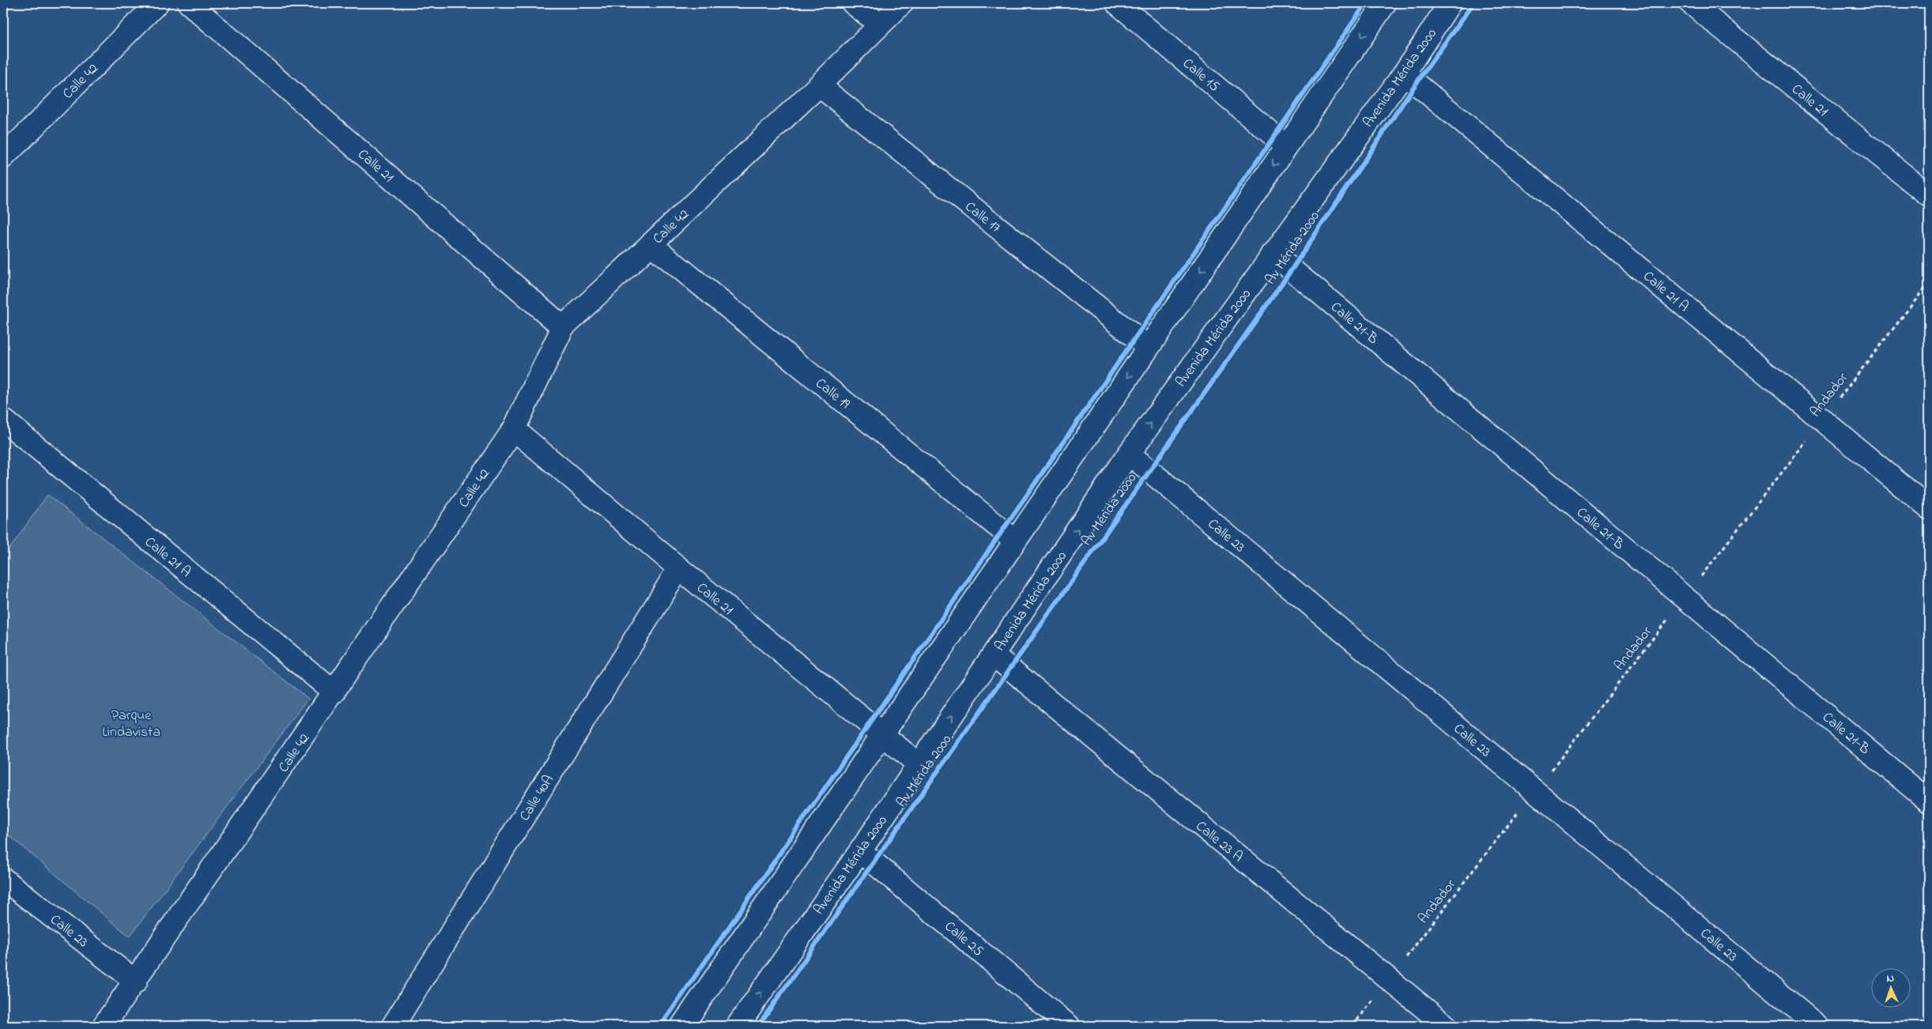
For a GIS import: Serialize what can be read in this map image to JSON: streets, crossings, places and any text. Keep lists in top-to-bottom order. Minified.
{"streets":{"street":["Calle 15","Avenida Mérida 2000","Calle 42","Calle 21","Calle 17","Calle 21 A","Calle 21-B","Calle 19","Calle 23","Calle 40A","Calle 23 A","Calle 25"],"path":["Andador"],"cycle path":["Av Mérida 2000"]},"crossings":[["Avenida Mérida 2000","Calle 21"],["Avenida Mérida 2000","Calle 21 A"],["Avenida Mérida 2000","Calle 21-B"],["Avenida Mérida 2000","Calle 23"],["Avenida Mérida 2000","Calle 23 A"],["Avenida Mérida 2000","Calle 25"],["Calle 42","Calle 21"],["Calle 42","Calle 17"],["Calle 42","Calle 21 A"],["Calle 42","Calle 19"],["Calle 42","Calle 23"],["Calle 21","Calle 40A"],["Calle 21 A","Andador"],["Calle 21-B","Andador"],["Andador","Calle 23"],["Andador","Calle 23 A"]],"parks":["Parque Lindavista"],"north":"top"}
